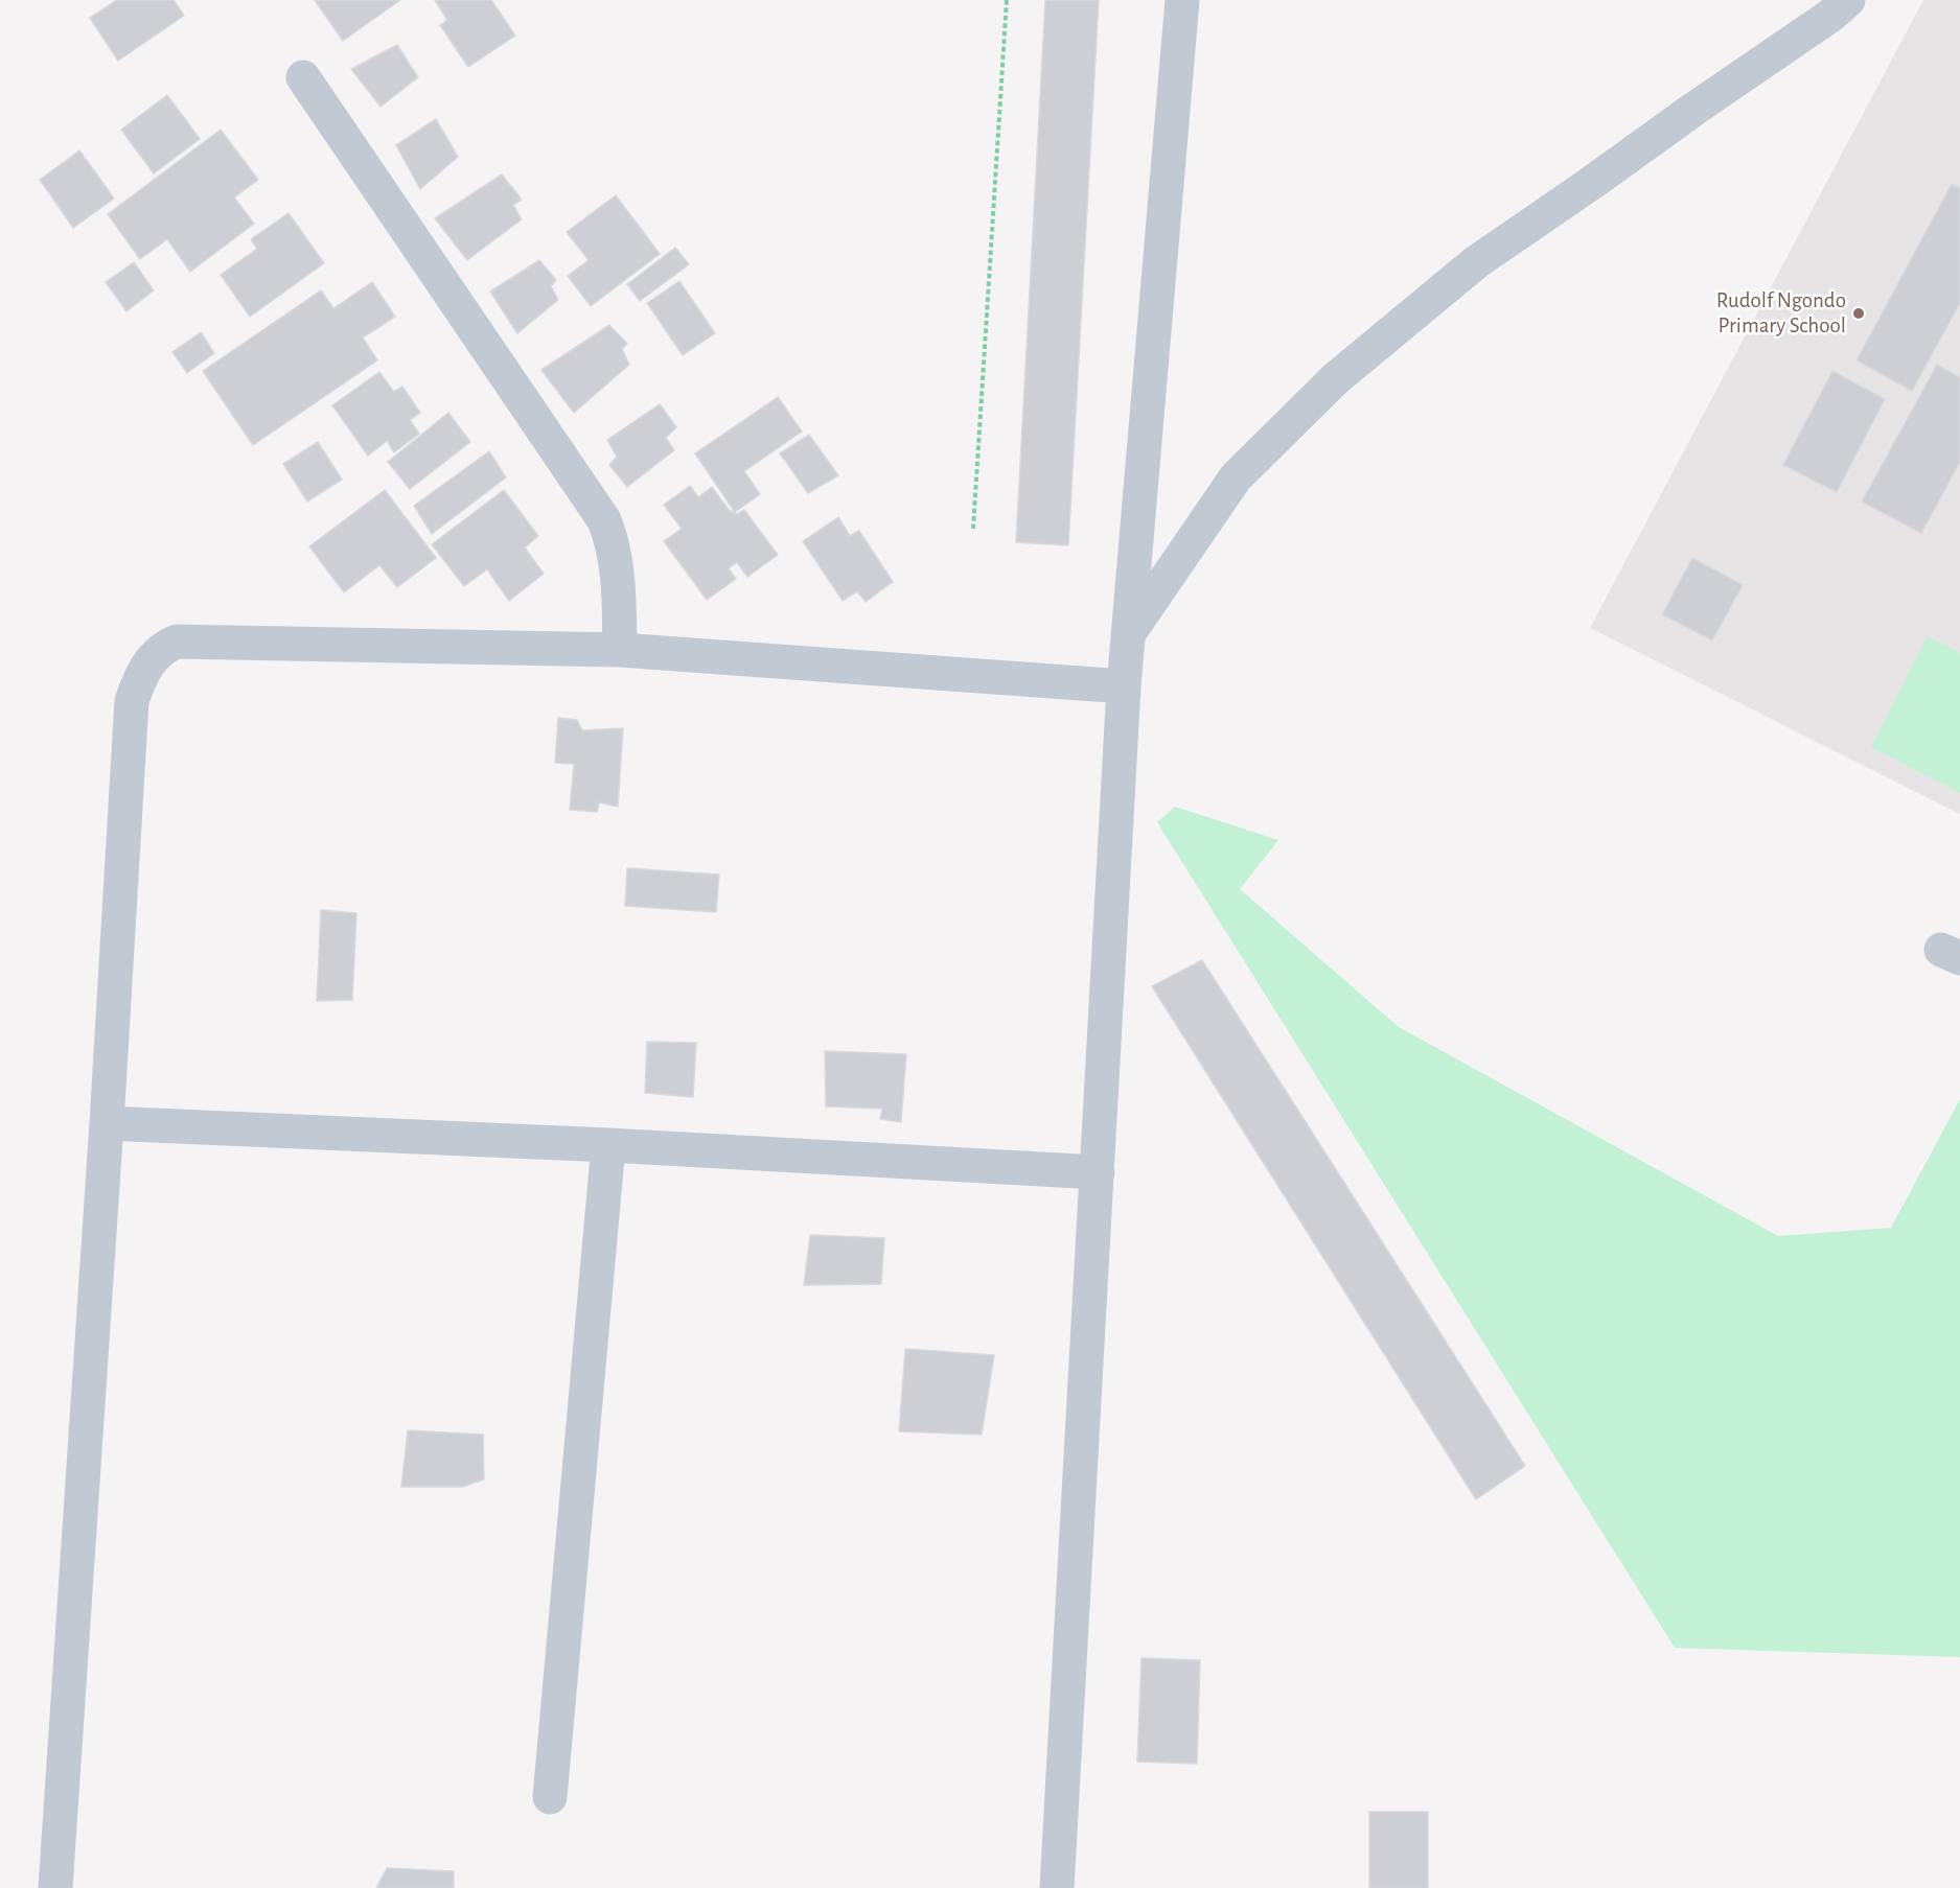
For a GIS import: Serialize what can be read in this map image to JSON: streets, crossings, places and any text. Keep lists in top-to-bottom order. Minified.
{"places":["Rudolf Ngondo Primary School"]}
